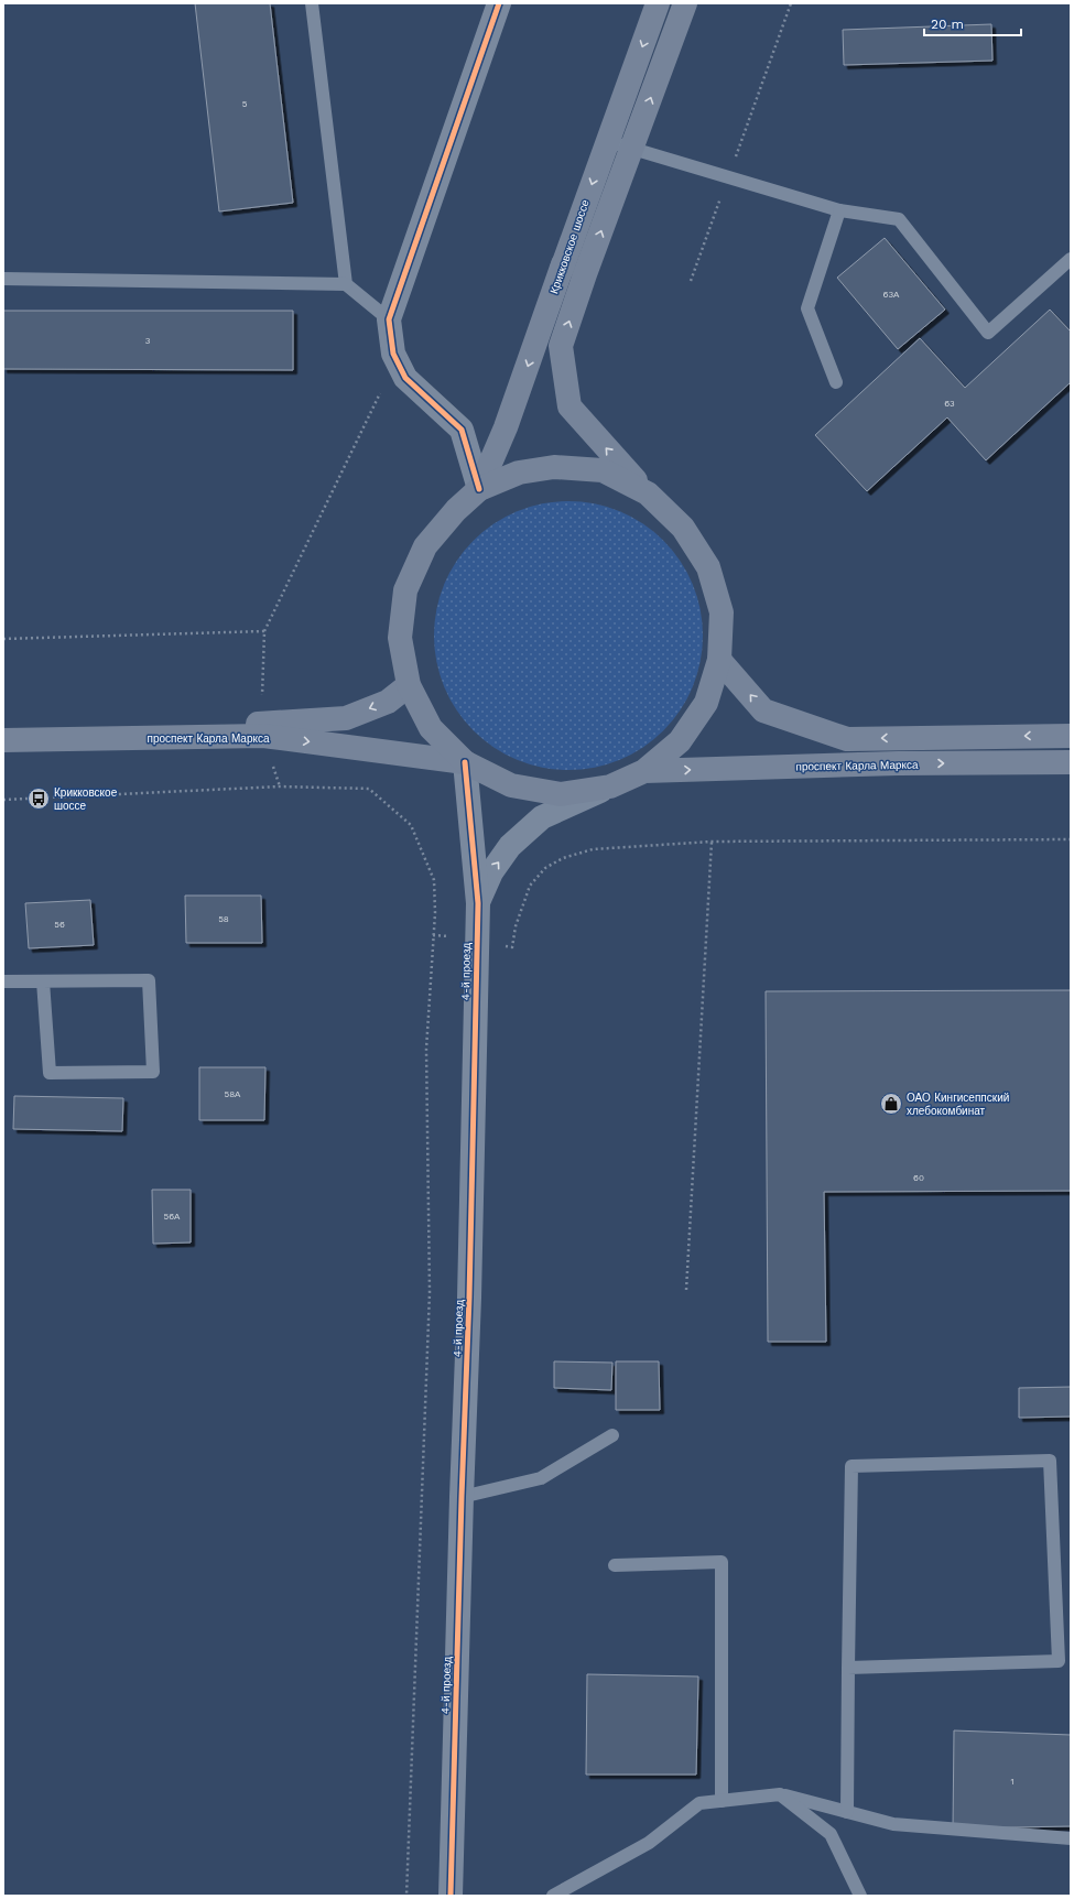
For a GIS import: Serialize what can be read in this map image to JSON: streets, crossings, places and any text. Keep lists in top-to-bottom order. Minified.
{"streets":{"main road":["Крикковское шоссе","проспект Карла Маркса"],"street":["4-й проезд"]},"crossings":[["Крикковское шоссе","проспект Карла Маркса"],["проспект Карла Маркса","4-й проезд"]],"one_way":["Крикковское шоссе"],"places":{"bus stop":["Крикковское шоссе"],"shop":["ОАО Кингисеппский хлебокомбинат"]},"house_numbers":["5","63А","3","63","58","56","58А","60","56А","1"],"scale_bar":"20 m"}
